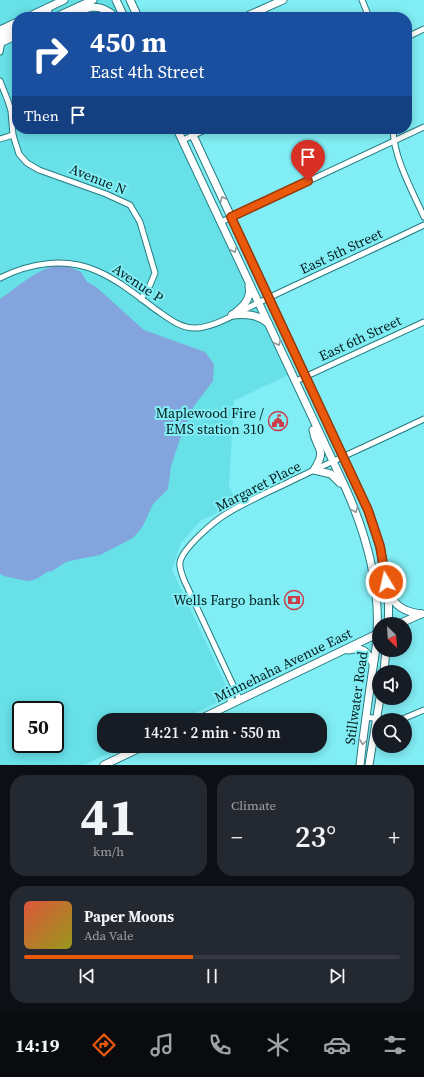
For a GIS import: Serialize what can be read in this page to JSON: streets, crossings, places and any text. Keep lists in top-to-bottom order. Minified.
{"streets":{"main road":["Minnehaha Avenue East","Stillwater Road"],"street":["Avenue N","East 5th Street","Avenue P","East 6th Street","Margaret Place"]},"crossings":[["Avenue N","Avenue P"],["East 5th Street","Avenue P"],["Margaret Place","Minnehaha Avenue East"],["Margaret Place","Stillwater Road"]],"places":{"public building":["Maplewood Fire / EMS station 310"],"bank":["Wells Fargo bank"]},"north":"bottom right","page":{"turn":["450 m","East 4th Street"],"then":"Then","limit":"50","trip":"14:21 · 2 min · 550 m","tile":[["41","km/h"],"Climate"],"heat":["−","23°","+"],"song":["Paper Moons","Ada Vale"],"tabs":"14:19"}}
